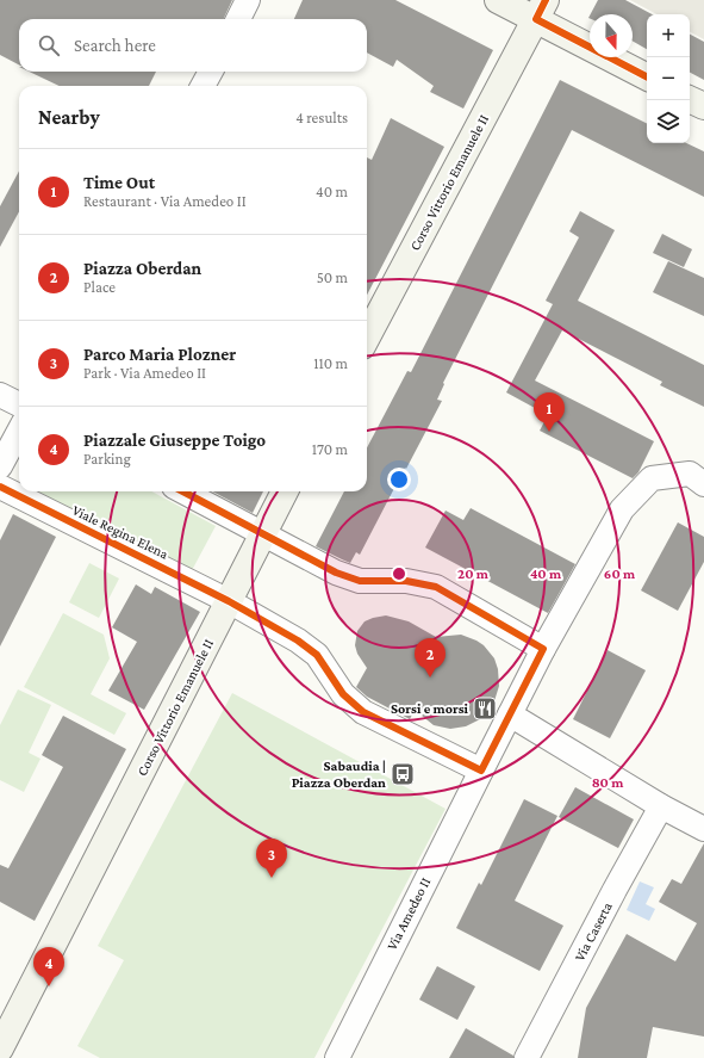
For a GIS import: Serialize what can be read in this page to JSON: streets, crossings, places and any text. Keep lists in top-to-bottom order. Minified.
{"streets":{"street":["Corso Vittorio Emanuele II","Viale Regina Elena","Via Amedeo II","Via Caserta"]},"crossings":[["Corso Vittorio Emanuele II","Viale Regina Elena"],["Viale Regina Elena","Via Amedeo II"]],"places":{"restaurant":["Sorsi e morsi"],"bus stop":["Sabaudia | Piazza Oberdan"]},"north":"bottom","page":{"map_buttons":["+","−"],"search":"Search here","heading":["Nearby","4 results"],"list":[{"mark":"1","name":"Time Out","note":"Restaurant · Via Amedeo II","value":"40 m"},{"mark":"2","name":"Piazza Oberdan","note":"Place","value":"50 m"},{"mark":"3","name":"Parco Maria Plozner","note":"Park · Via Amedeo II","value":"110 m"},{"mark":"4","name":"Piazzale Giuseppe Toigo","note":"Parking","value":"170 m"}],"pins":["1","2","3","4"]},"rings":["20 m","40 m","60 m","80 m"]}
